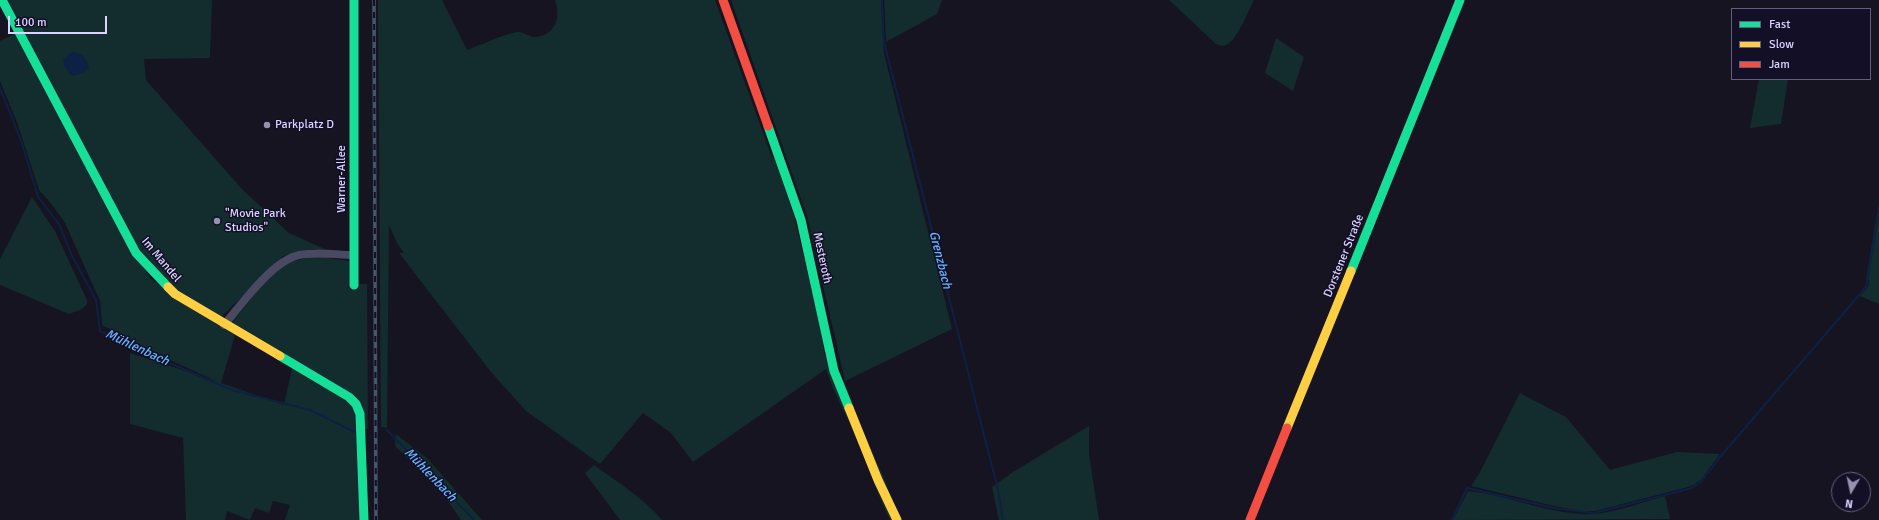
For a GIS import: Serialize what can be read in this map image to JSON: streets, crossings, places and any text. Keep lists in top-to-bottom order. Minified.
{"streets":{"street":["Warner-Allee","Dorstener Straße","Mesteroth","Im Mandel"]},"water":["Grenzbach","Mühlenbach"],"places":["Parkplatz D","\"Movie Park Studios\""],"legend":["Fast","Slow","Jam"],"scale_bar":"100 m","north":"bottom"}
